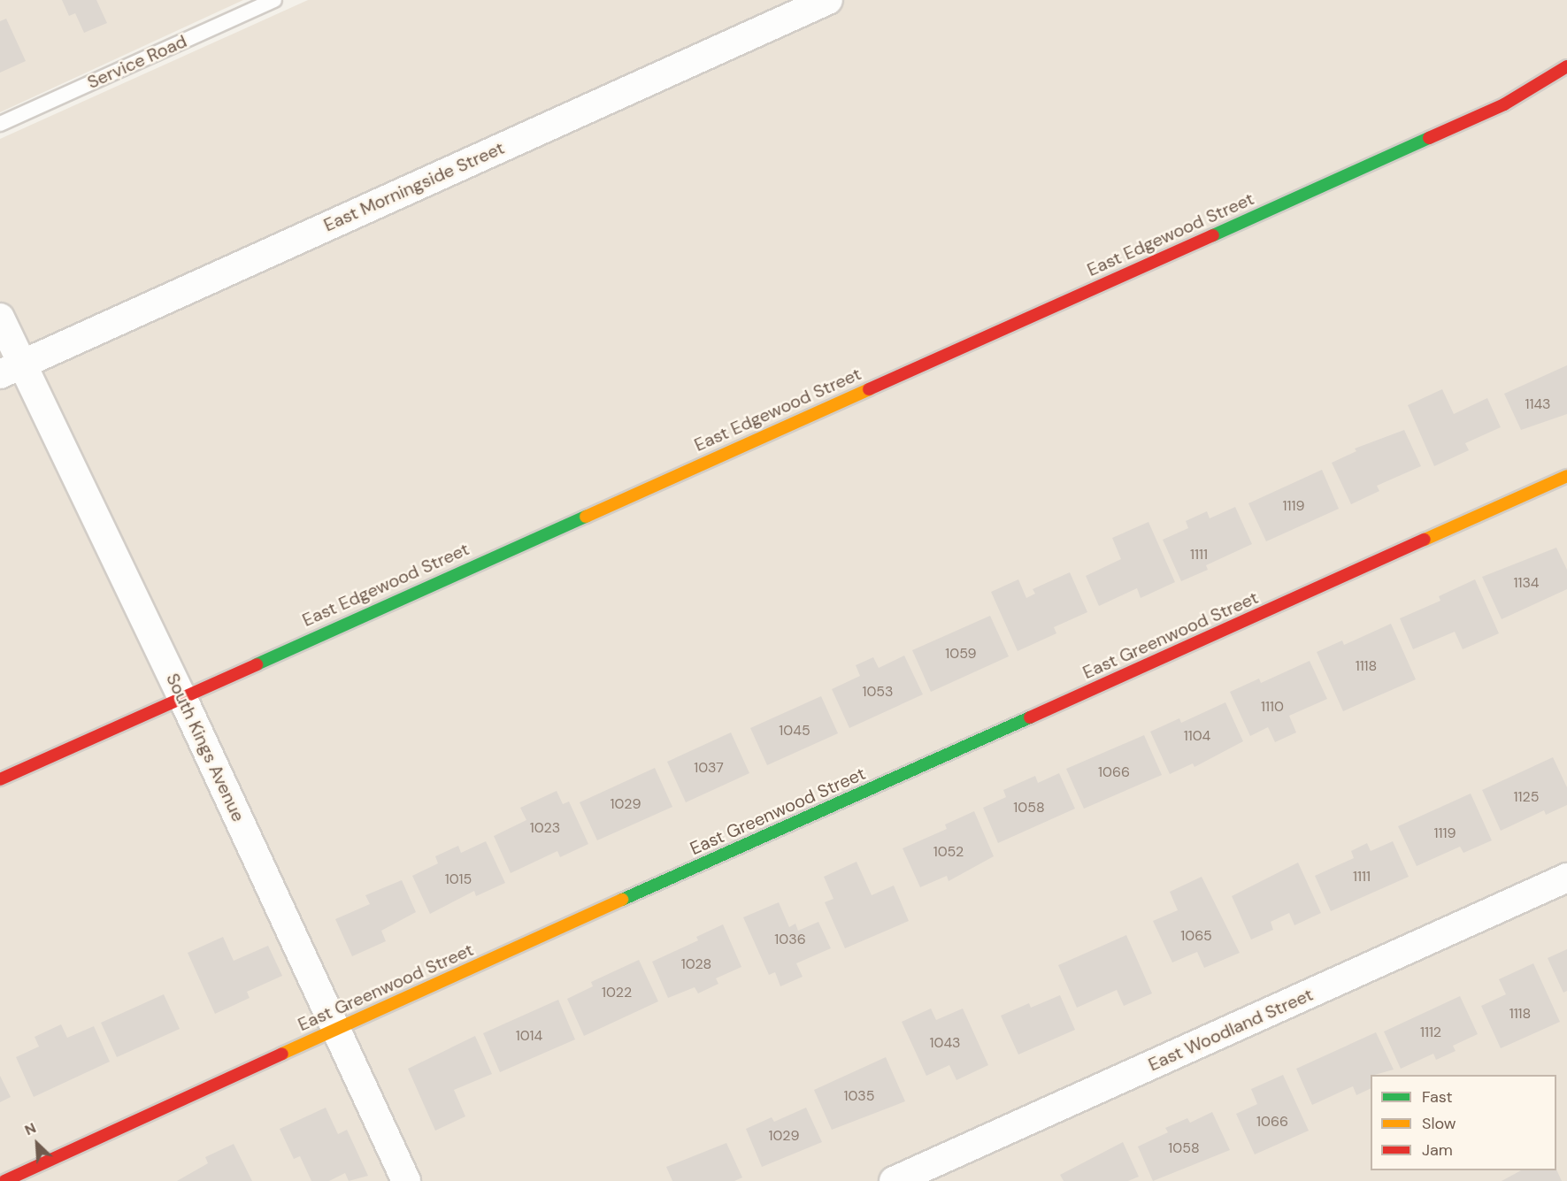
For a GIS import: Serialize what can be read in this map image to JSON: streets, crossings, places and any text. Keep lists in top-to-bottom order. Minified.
{"streets":{"street":["East Morningside Street","East Edgewood Street","East Greenwood Street","South Kings Avenue","East Woodland Street"],"lane":["Service Road"]},"crossings":[["East Morningside Street","South Kings Avenue"],["East Edgewood Street","South Kings Avenue"],["East Greenwood Street","South Kings Avenue"]],"house_numbers":["1143","1119","1111","1134","1059","1118","1053","1110","1045","1104","1037","1066","1125","1029","1058","1023","1119","1052","1111","1015","1065","1036","1028","1022","1118","1112","1014","1043","1035","1066","1029","1058"],"legend":["Fast","Slow","Jam"],"north":"top left"}
